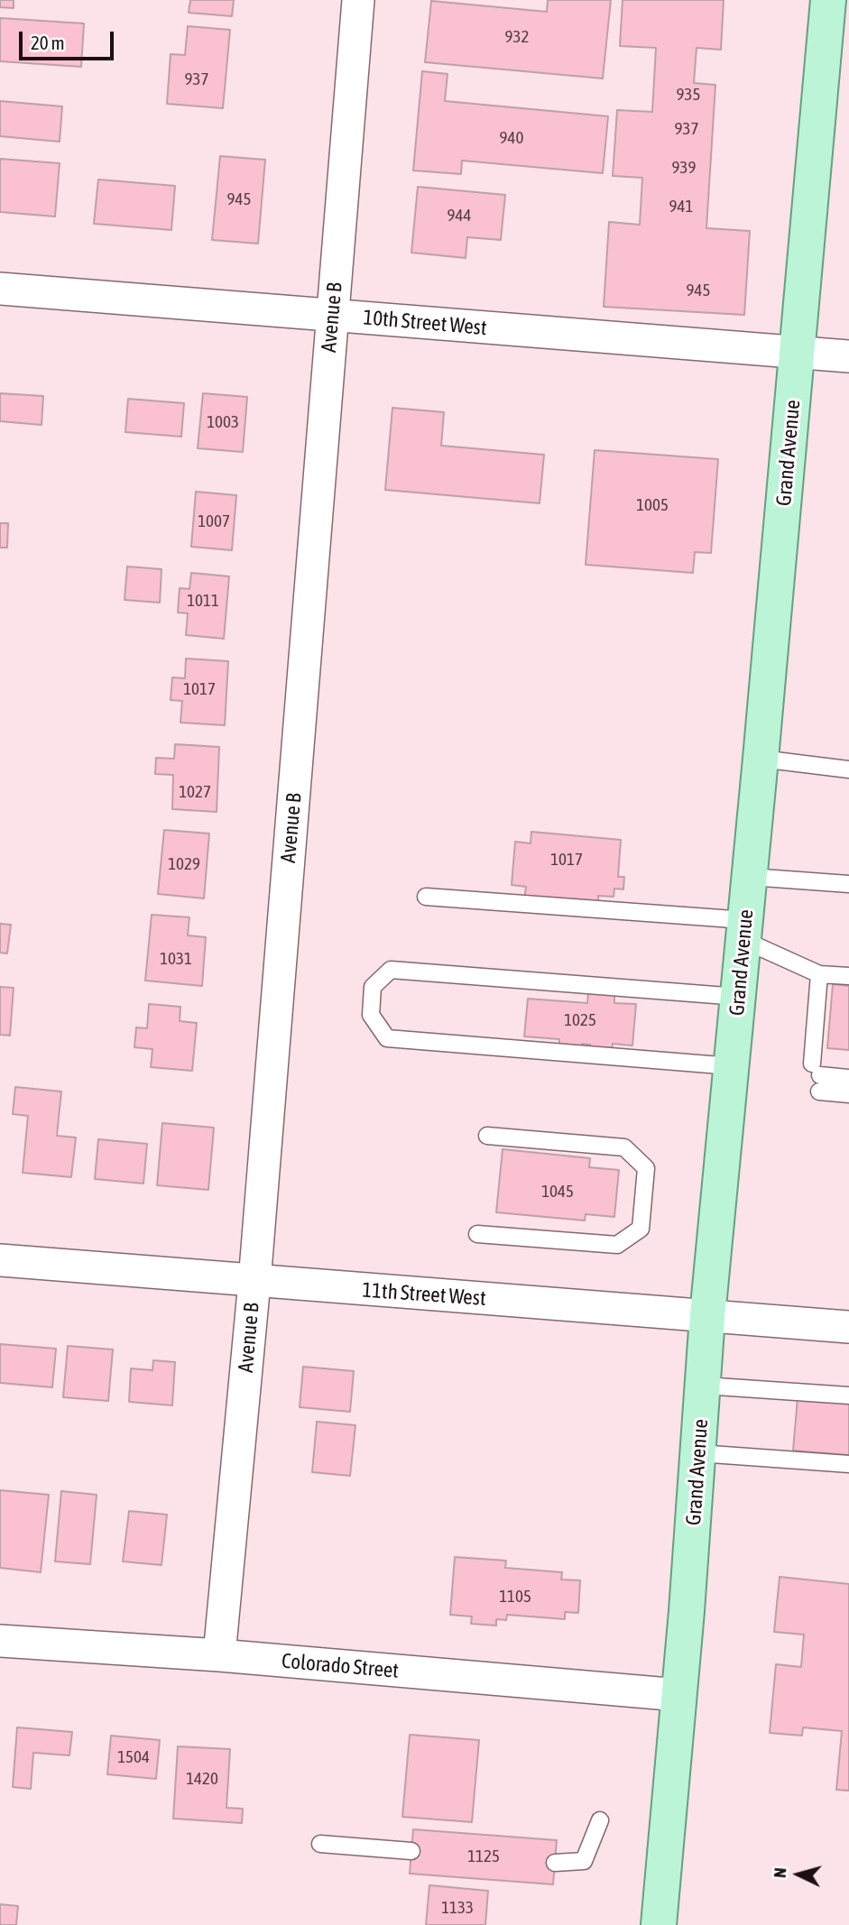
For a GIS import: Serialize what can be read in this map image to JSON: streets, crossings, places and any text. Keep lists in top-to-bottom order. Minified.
{"streets":{"main road":["Grand Avenue"],"street":["Avenue B","10th Street West","11th Street West","Colorado Street"]},"crossings":[["Avenue B","10th Street West"],["Avenue B","11th Street West"],["Avenue B","Colorado Street"],["10th Street West","Grand Avenue"],["Grand Avenue","11th Street West"],["Grand Avenue","Colorado Street"]],"house_numbers":["932","937","935","937","940","939","945","941","944","945","1003","1005","1007","1011","1017","1027","1017","1029","1031","1025","1045","1105","1504","1420","1125","1133"],"scale_bar":"20 m","north":"left"}
